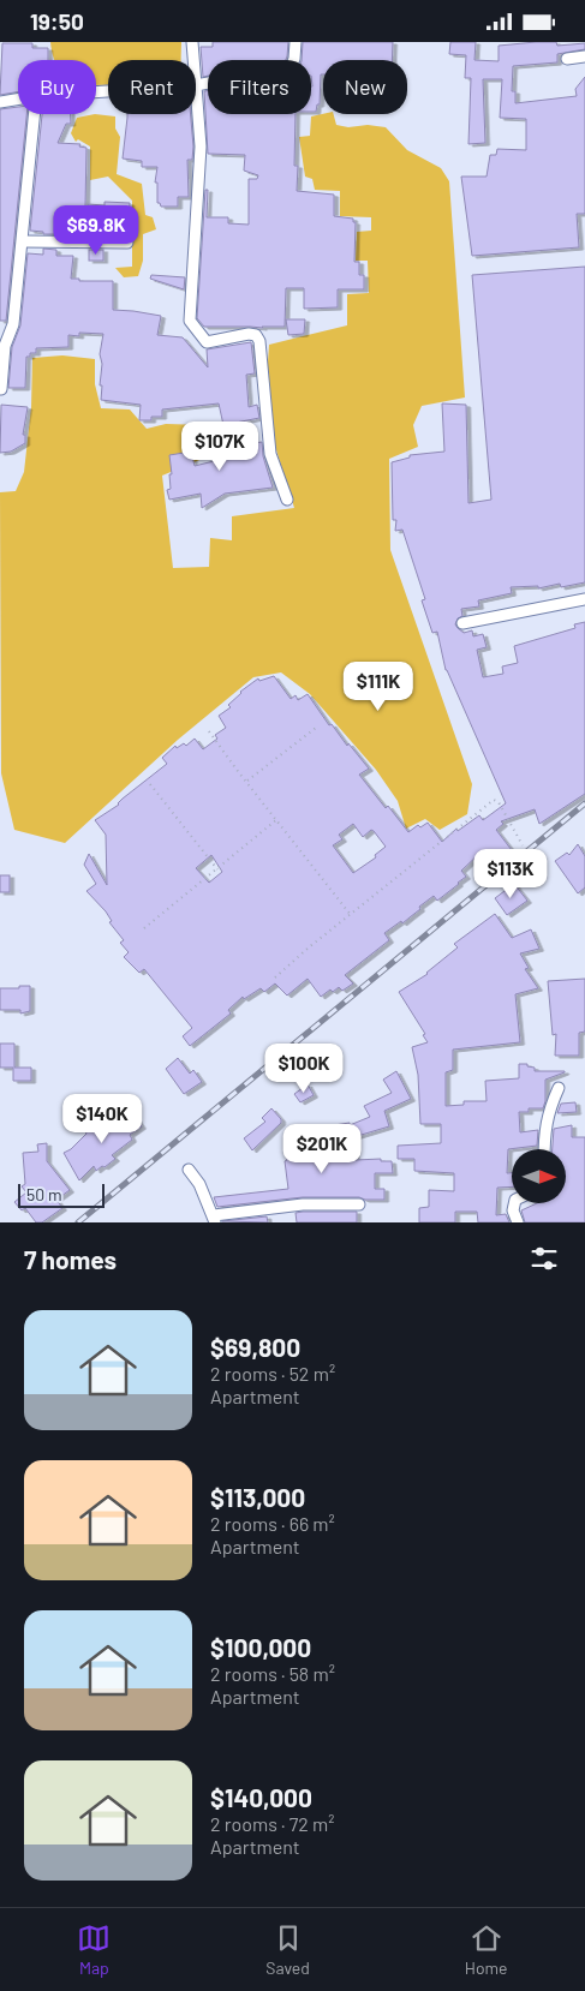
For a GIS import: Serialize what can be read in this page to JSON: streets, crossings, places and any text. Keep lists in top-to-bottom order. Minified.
{"scale_bar":"50 m","north":"right","page":{"status":"19:50","chip":["Buy","Rent","Filters","New"],"price":["$69.8K","$107K","$111K","$113K","$100K","$140K","$201K"],"scale":"50 m","heading":"7 homes","list":[{"name":"$69,800","note":"2 rooms · 52 m² · Apartment"},{"name":"$113,000","note":"2 rooms · 66 m² · Apartment"},{"name":"$100,000","note":"2 rooms · 58 m² · Apartment"},{"name":"$140,000","note":"2 rooms · 72 m² · Apartment"}],"tabs":["Map","Saved","Home"]}}
